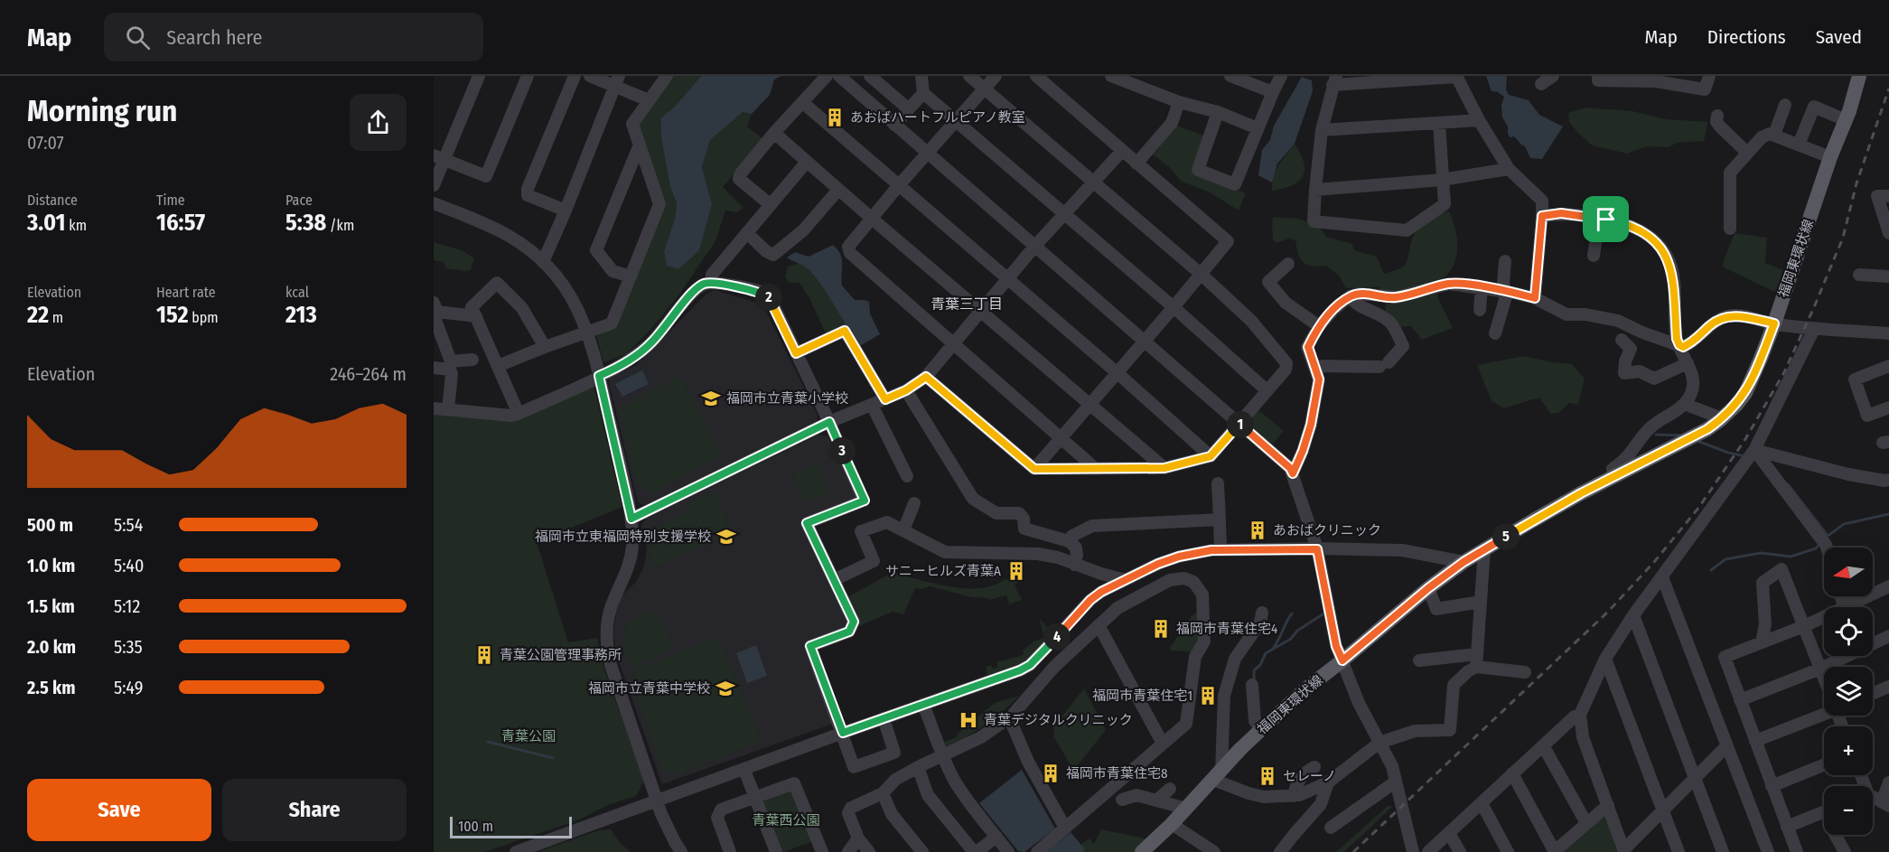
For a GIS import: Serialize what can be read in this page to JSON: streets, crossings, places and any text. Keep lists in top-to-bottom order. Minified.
{"streets":{"main road":["福岡東環状線"]},"districts":["青葉三丁目"],"parks":["青葉公園","青葉西公園"],"places":{"building":["あおばハートフルピアノ教室","あおばクリニック","サニーヒルズ青葉A","福岡市青葉住宅4","青葉公園管理事務所","福岡市青葉住宅1","福岡市青葉住宅8","セレーノ"],"school or university":["福岡市立青葉小学校","福岡市立東福岡特別支援学校","福岡市立青葉中学校"],"hospital":["青葉デジタルクリニック"]},"scale_bar":"100 m","north":"left","page":{"header":"Map","search":"Search here","nav":["Map","Directions","Saved"],"heading":["Morning run","07:07"],"stats":[["Distance","3.01 km"],["Time","16:57"],["Pace","5:38 /km"],["Elevation","22 m"],["Heart rate","152 bpm"],["kcal","213"]],"pins":["2","1","3","5","4"],"chart":["Elevation","246–264 m"],"list":[{"name":"500 m","note":"5:54"},{"name":"1.0 km","note":"5:40"},{"name":"1.5 km","note":"5:12"},{"name":"2.0 km","note":"5:35"},{"name":"2.5 km","note":"5:49"}],"map_buttons":["+","−"],"buttons":["Save","Share"],"scale":"100 m"}}
